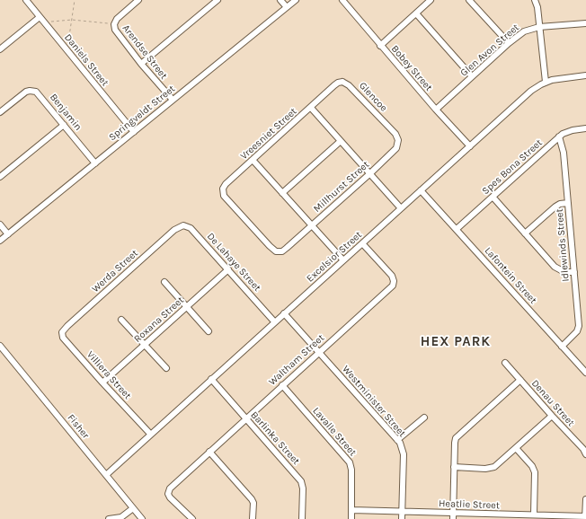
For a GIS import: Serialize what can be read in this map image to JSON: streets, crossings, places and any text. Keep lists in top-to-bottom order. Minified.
{"streets":{"street":["Glen Avon Street","Arendse Street","Daniels Street","Bobey Street","Glencoe","Benjamin","Springveldt Street","Vreesniet Street","Spes Bona Street","Millhurst Street","Idlewinds Street","Excelsior Street","De Lahaye Street","Werda Street","Lafontein Street","Roxana Street","Waltham Street","Villiera Street","Westminister Street","Denau Street","Fisher","Lavalle Street","Barlinka Street","Heatlie Street"]},"crossings":[["Glen Avon Street","Bobey Street"],["Arendse Street","Springveldt Street"],["Daniels Street","Springveldt Street"],["Bobey Street","Excelsior Street"],["Glencoe","Vreesniet Street"],["Glencoe","Millhurst Street"],["Benjamin","Springveldt Street"],["Vreesniet Street","Millhurst Street"],["Spes Bona Street","Idlewinds Street"],["Spes Bona Street","Lafontein Street"],["Idlewinds Street","Lafontein Street"],["Excelsior Street","De Lahaye Street"],["Excelsior Street","Lafontein Street"],["Excelsior Street","Waltham Street"],["Excelsior Street","Villiera Street"],["Excelsior Street","Westminister Street"],["Excelsior Street","Fisher"],["Excelsior Street","Barlinka Street"],["De Lahaye Street","Werda Street"],["De Lahaye Street","Roxana Street"],["Werda Street","Villiera Street"],["Roxana Street","Villiera Street"],["Waltham Street","Westminister Street"],["Waltham Street","Lavalle Street"],["Waltham Street","Barlinka Street"],["Westminister Street","Heatlie Street"],["Lavalle Street","Heatlie Street"]],"districts":["HEX PARK"]}
